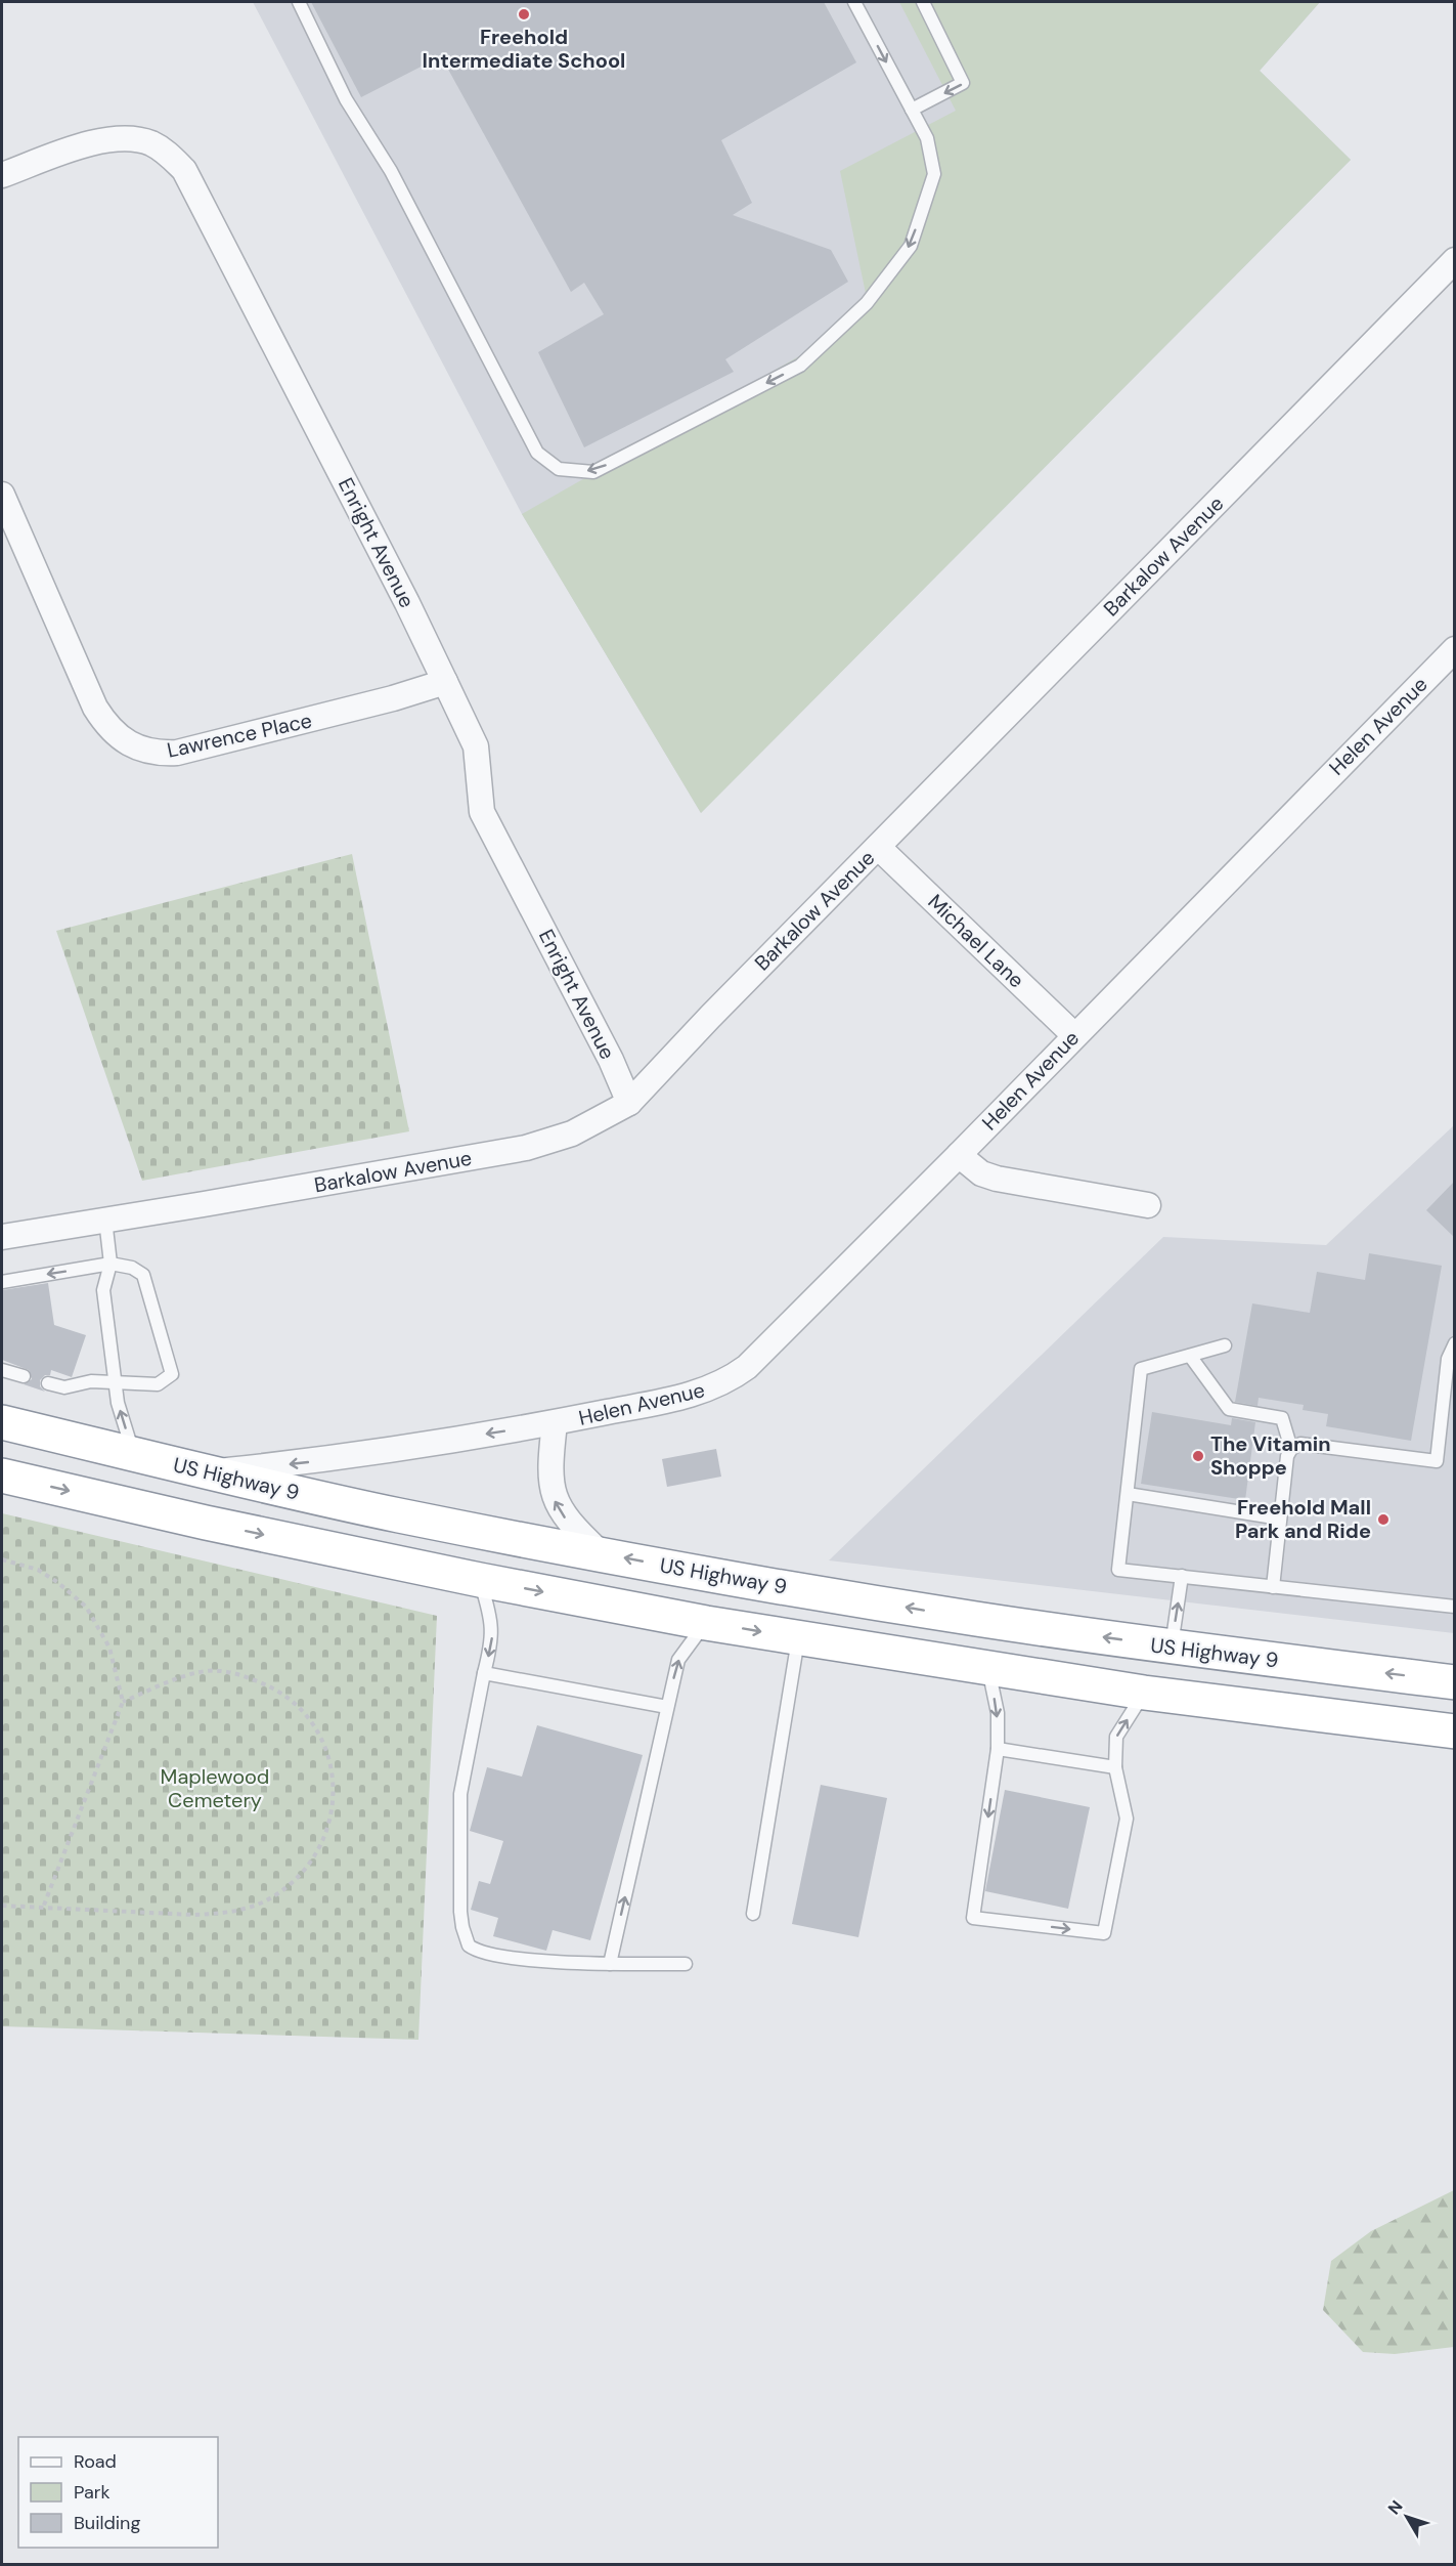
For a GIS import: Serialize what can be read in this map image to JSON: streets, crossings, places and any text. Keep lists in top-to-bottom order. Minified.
{"streets":{"highway":["US Highway 9"],"street":["Enright Avenue","Barkalow Avenue","Helen Avenue","Lawrence Place","Michael Lane"]},"crossings":[["Enright Avenue","Barkalow Avenue"],["Enright Avenue","Lawrence Place"],["Barkalow Avenue","Michael Lane"],["Helen Avenue","Michael Lane"],["Helen Avenue","US Highway 9"]],"parks":["Maplewood Cemetery"],"places":["Freehold Intermediate School","The Vitamin Shoppe","Freehold Mall Park and Ride"],"legend":["Road","Park","Building"],"north":"top left"}
